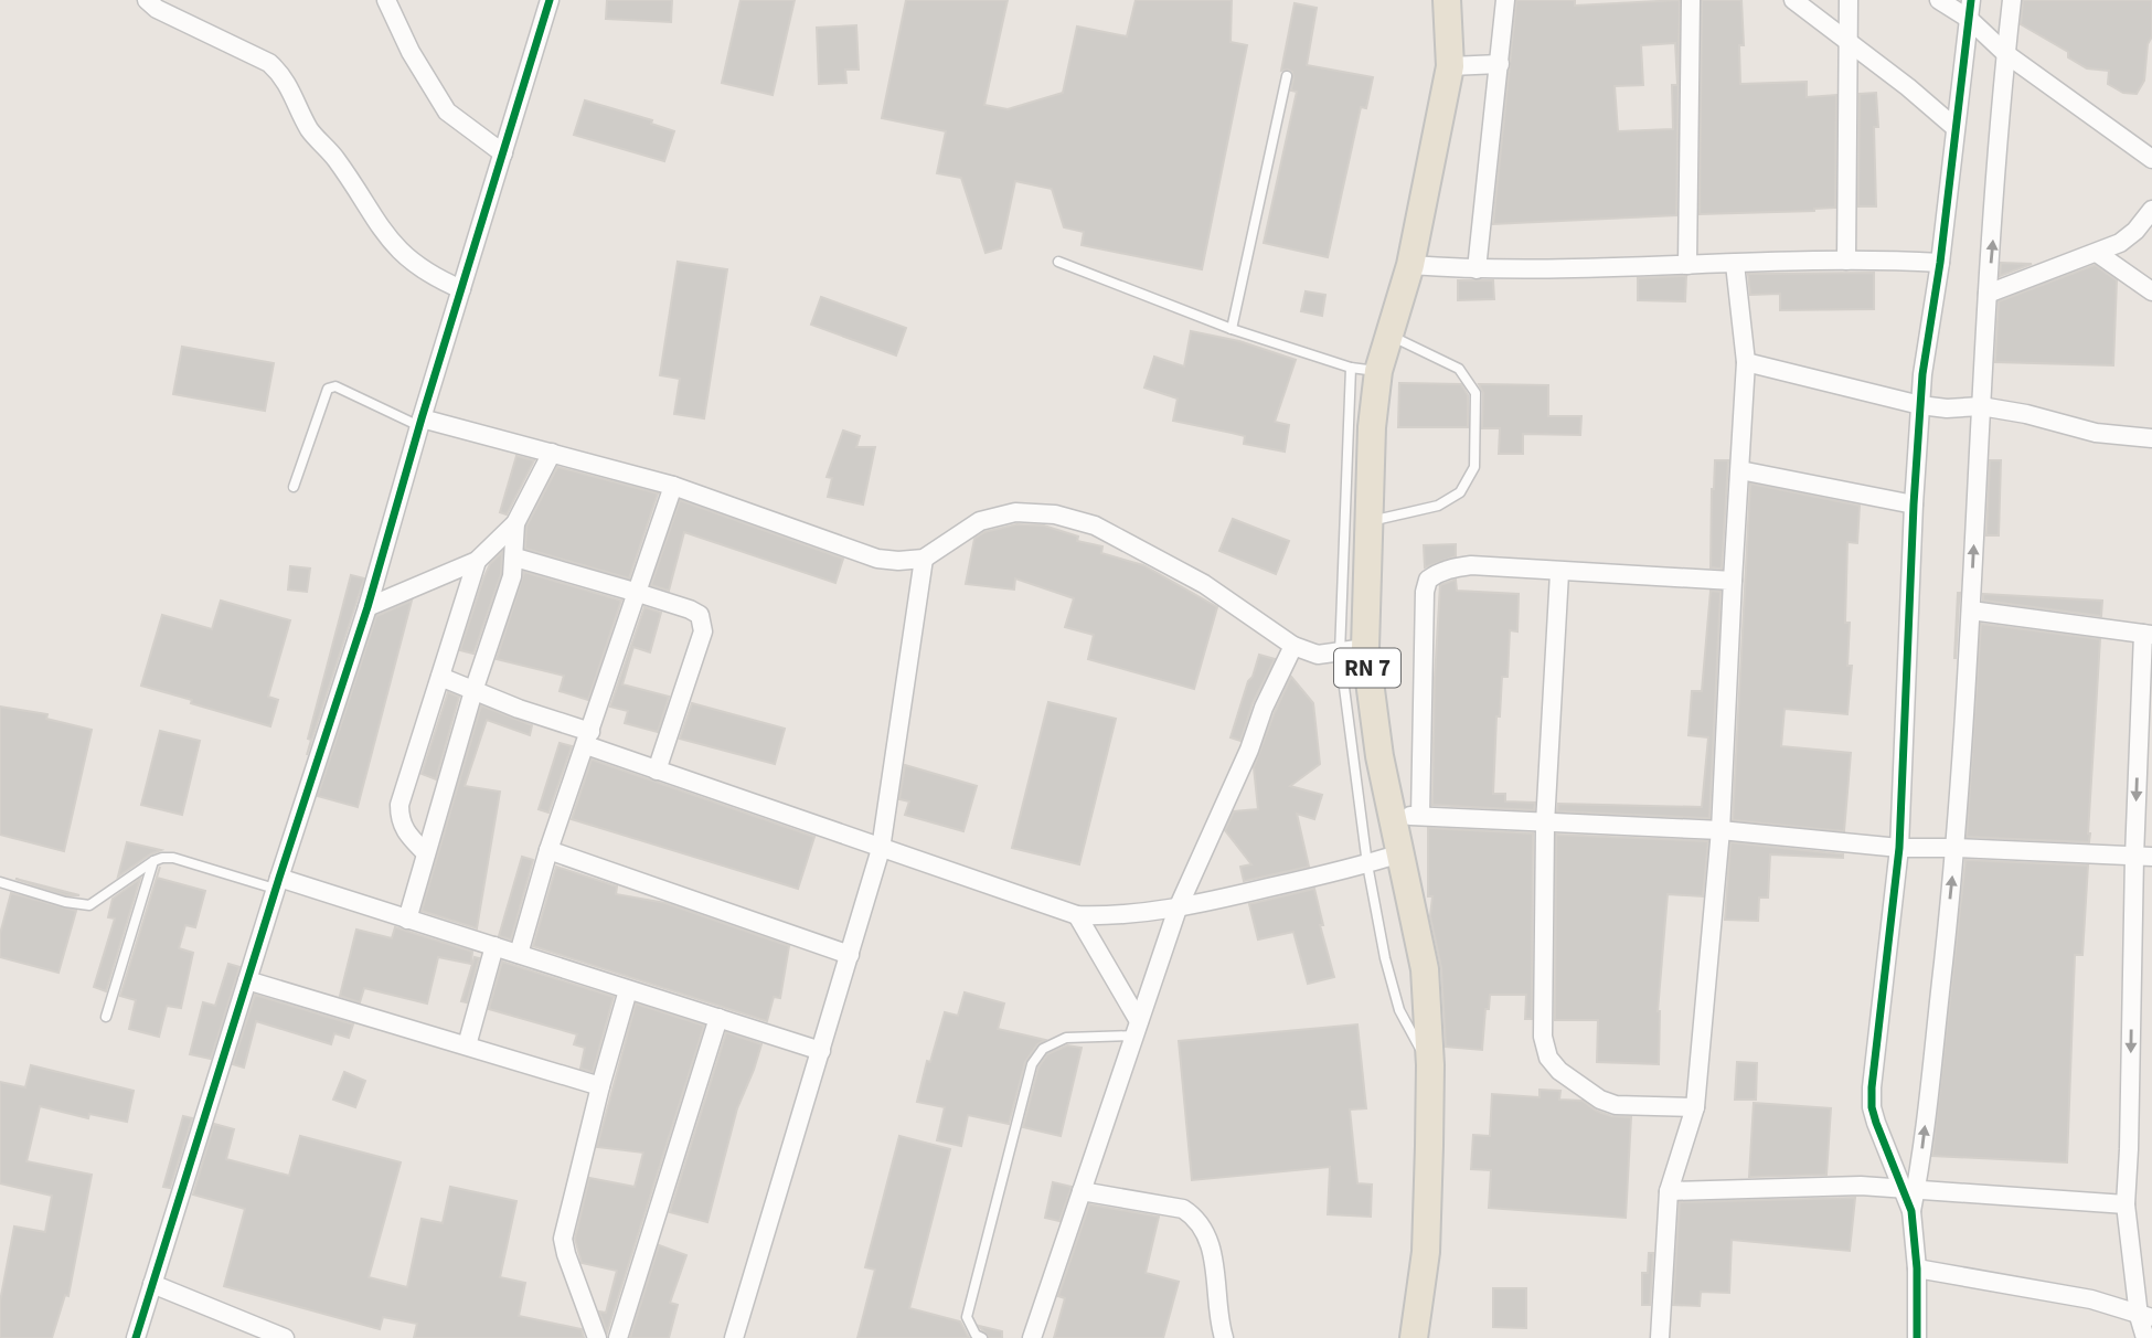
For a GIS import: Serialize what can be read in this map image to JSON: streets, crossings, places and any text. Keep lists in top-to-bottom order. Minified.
{"streets":{"main road":["RN 7"]}}
